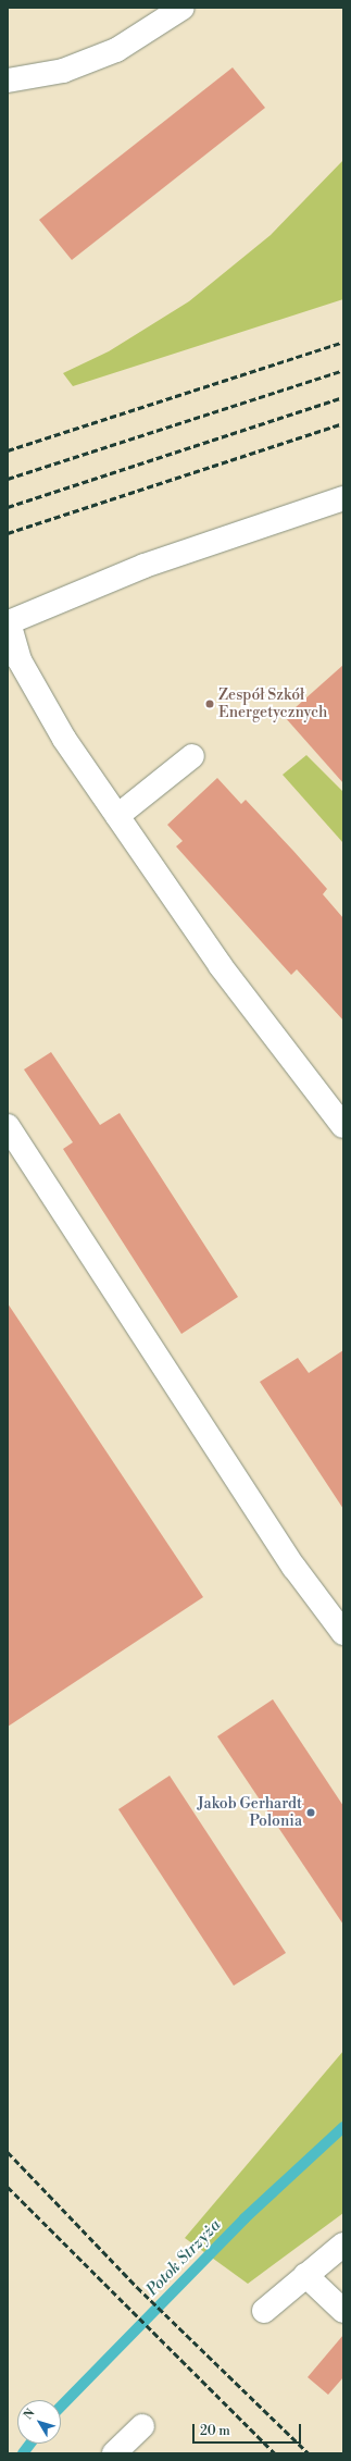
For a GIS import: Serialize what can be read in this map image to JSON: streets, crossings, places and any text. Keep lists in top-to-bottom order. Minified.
{"water":["Potok Strzyża"],"places":["Zespół Szkół Energetycznych","Jakob Gerhardt Polonia"],"scale_bar":"20 m","north":"top left"}
